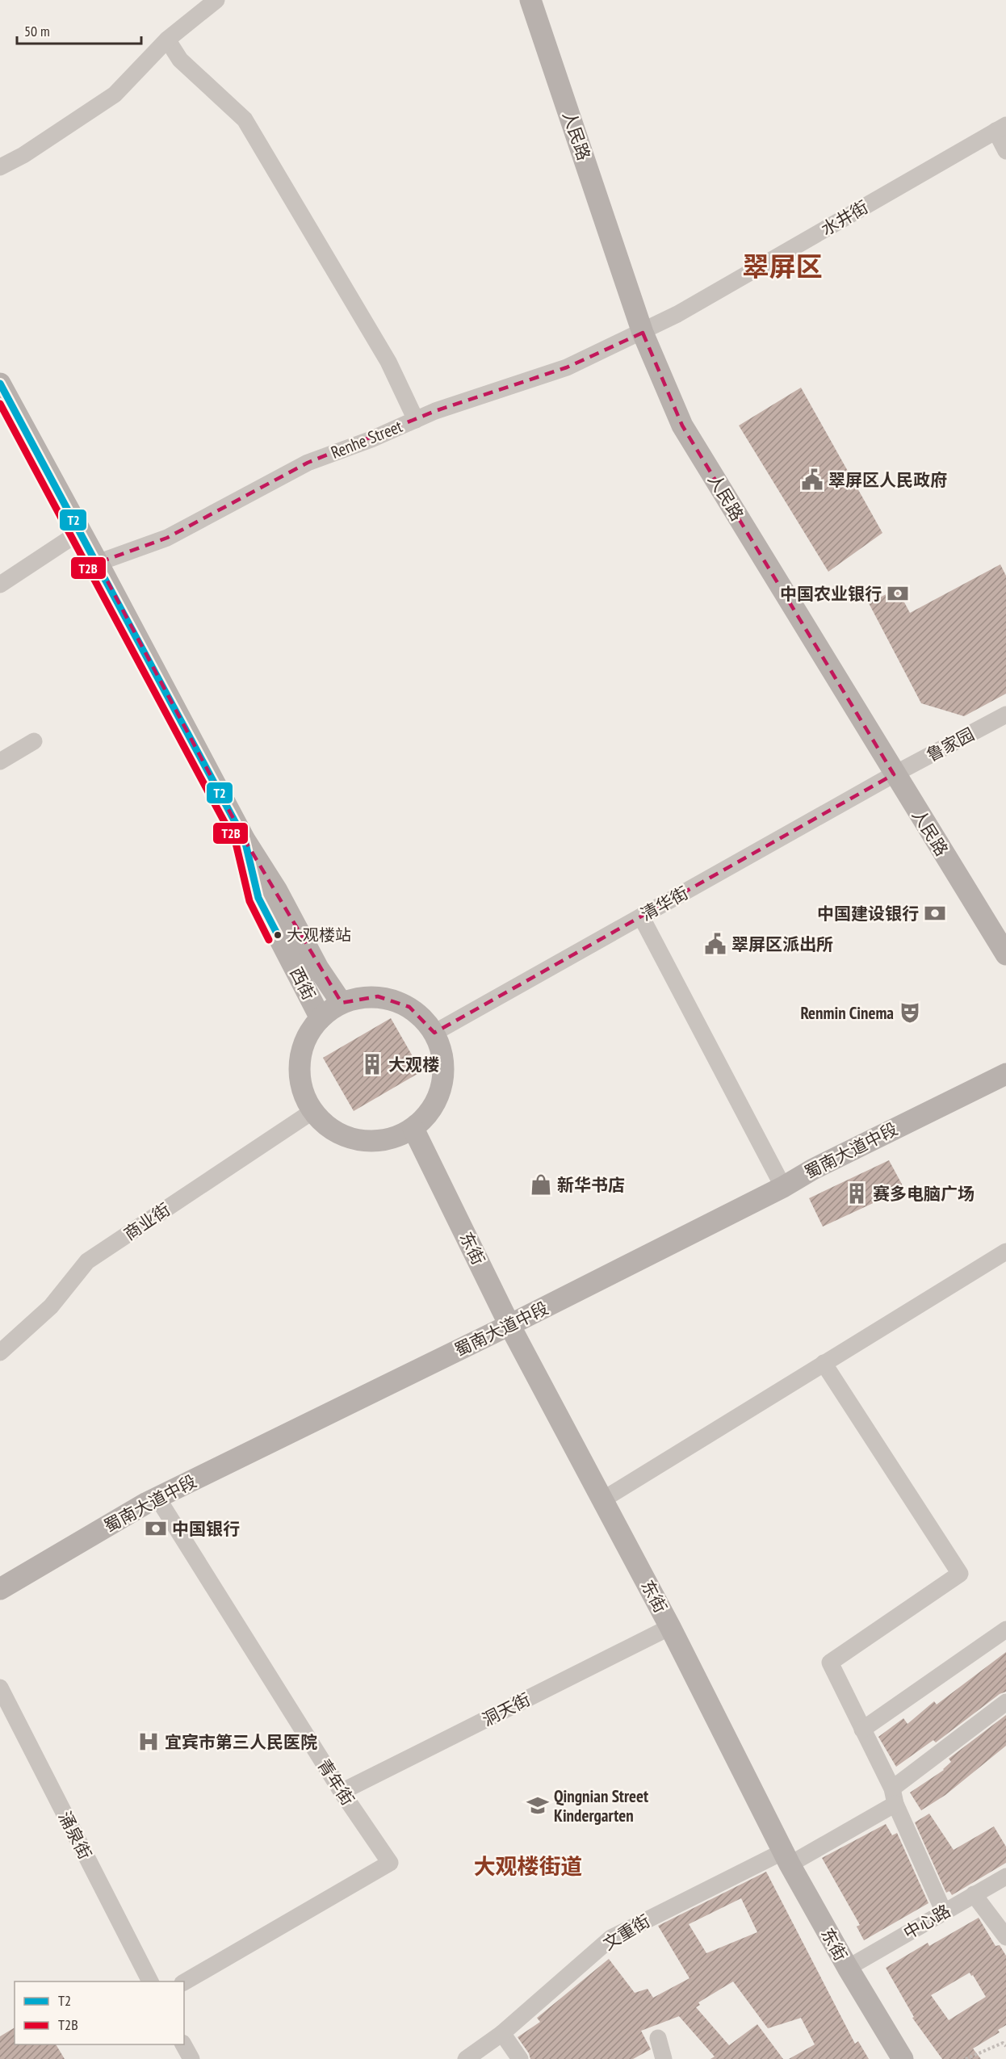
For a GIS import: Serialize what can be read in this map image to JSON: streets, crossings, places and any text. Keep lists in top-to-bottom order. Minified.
{"streets":{"main road":["人民路","西街","蜀南大道中段","东街"],"street":["水井街","Renhe Street","鲁家园","清华街","商业街","洞天街","青年街","涌泉街","中心路","文重街"]},"crossings":[["人民路","水井街"],["人民路","Renhe Street"],["人民路","鲁家园"],["人民路","清华街"],["水井街","Renhe Street"],["Renhe Street","西街"],["鲁家园","清华街"],["清华街","西街"],["清华街","商业街"],["清华街","东街"],["西街","商业街"],["西街","东街"],["蜀南大道中段","东街"],["蜀南大道中段","青年街"],["商业街","东街"],["东街","洞天街"],["东街","中心路"],["东街","文重街"],["洞天街","青年街"]],"districts":["翠屏区","大观楼街道"],"places":{"public building":["翠屏区人民政府","翠屏区派出所"],"bank":["中国农业银行","中国建设银行","中国银行"],"other":["大观楼站"],"theatre":["Renmin Cinema"],"building":["大观楼","赛多电脑广场"],"shop":["新华书店"],"hospital":["宜宾市第三人民医院"],"school or university":["Qingnian Street Kindergarten"]},"lines":["transit line T2","transit line T2B"],"legend":["T2","T2B"],"scale_bar":"50 m"}
